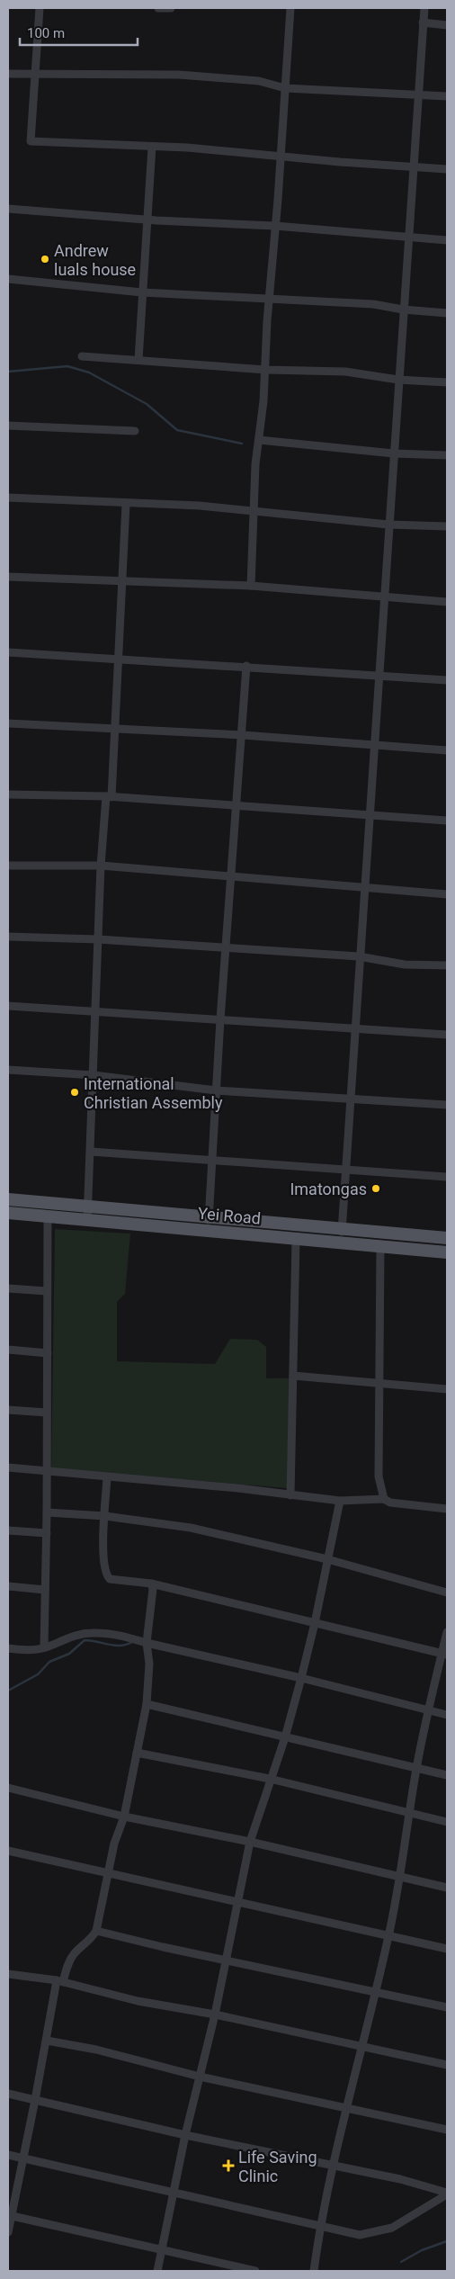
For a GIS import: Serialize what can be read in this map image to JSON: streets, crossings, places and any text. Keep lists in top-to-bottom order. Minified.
{"streets":{"main road":["Yei Road"]},"places":{"other":["Andrew luals house","International Christian Assembly","Imatongas"],"health":["Life Saving Clinic"]},"scale_bar":"100 m"}
